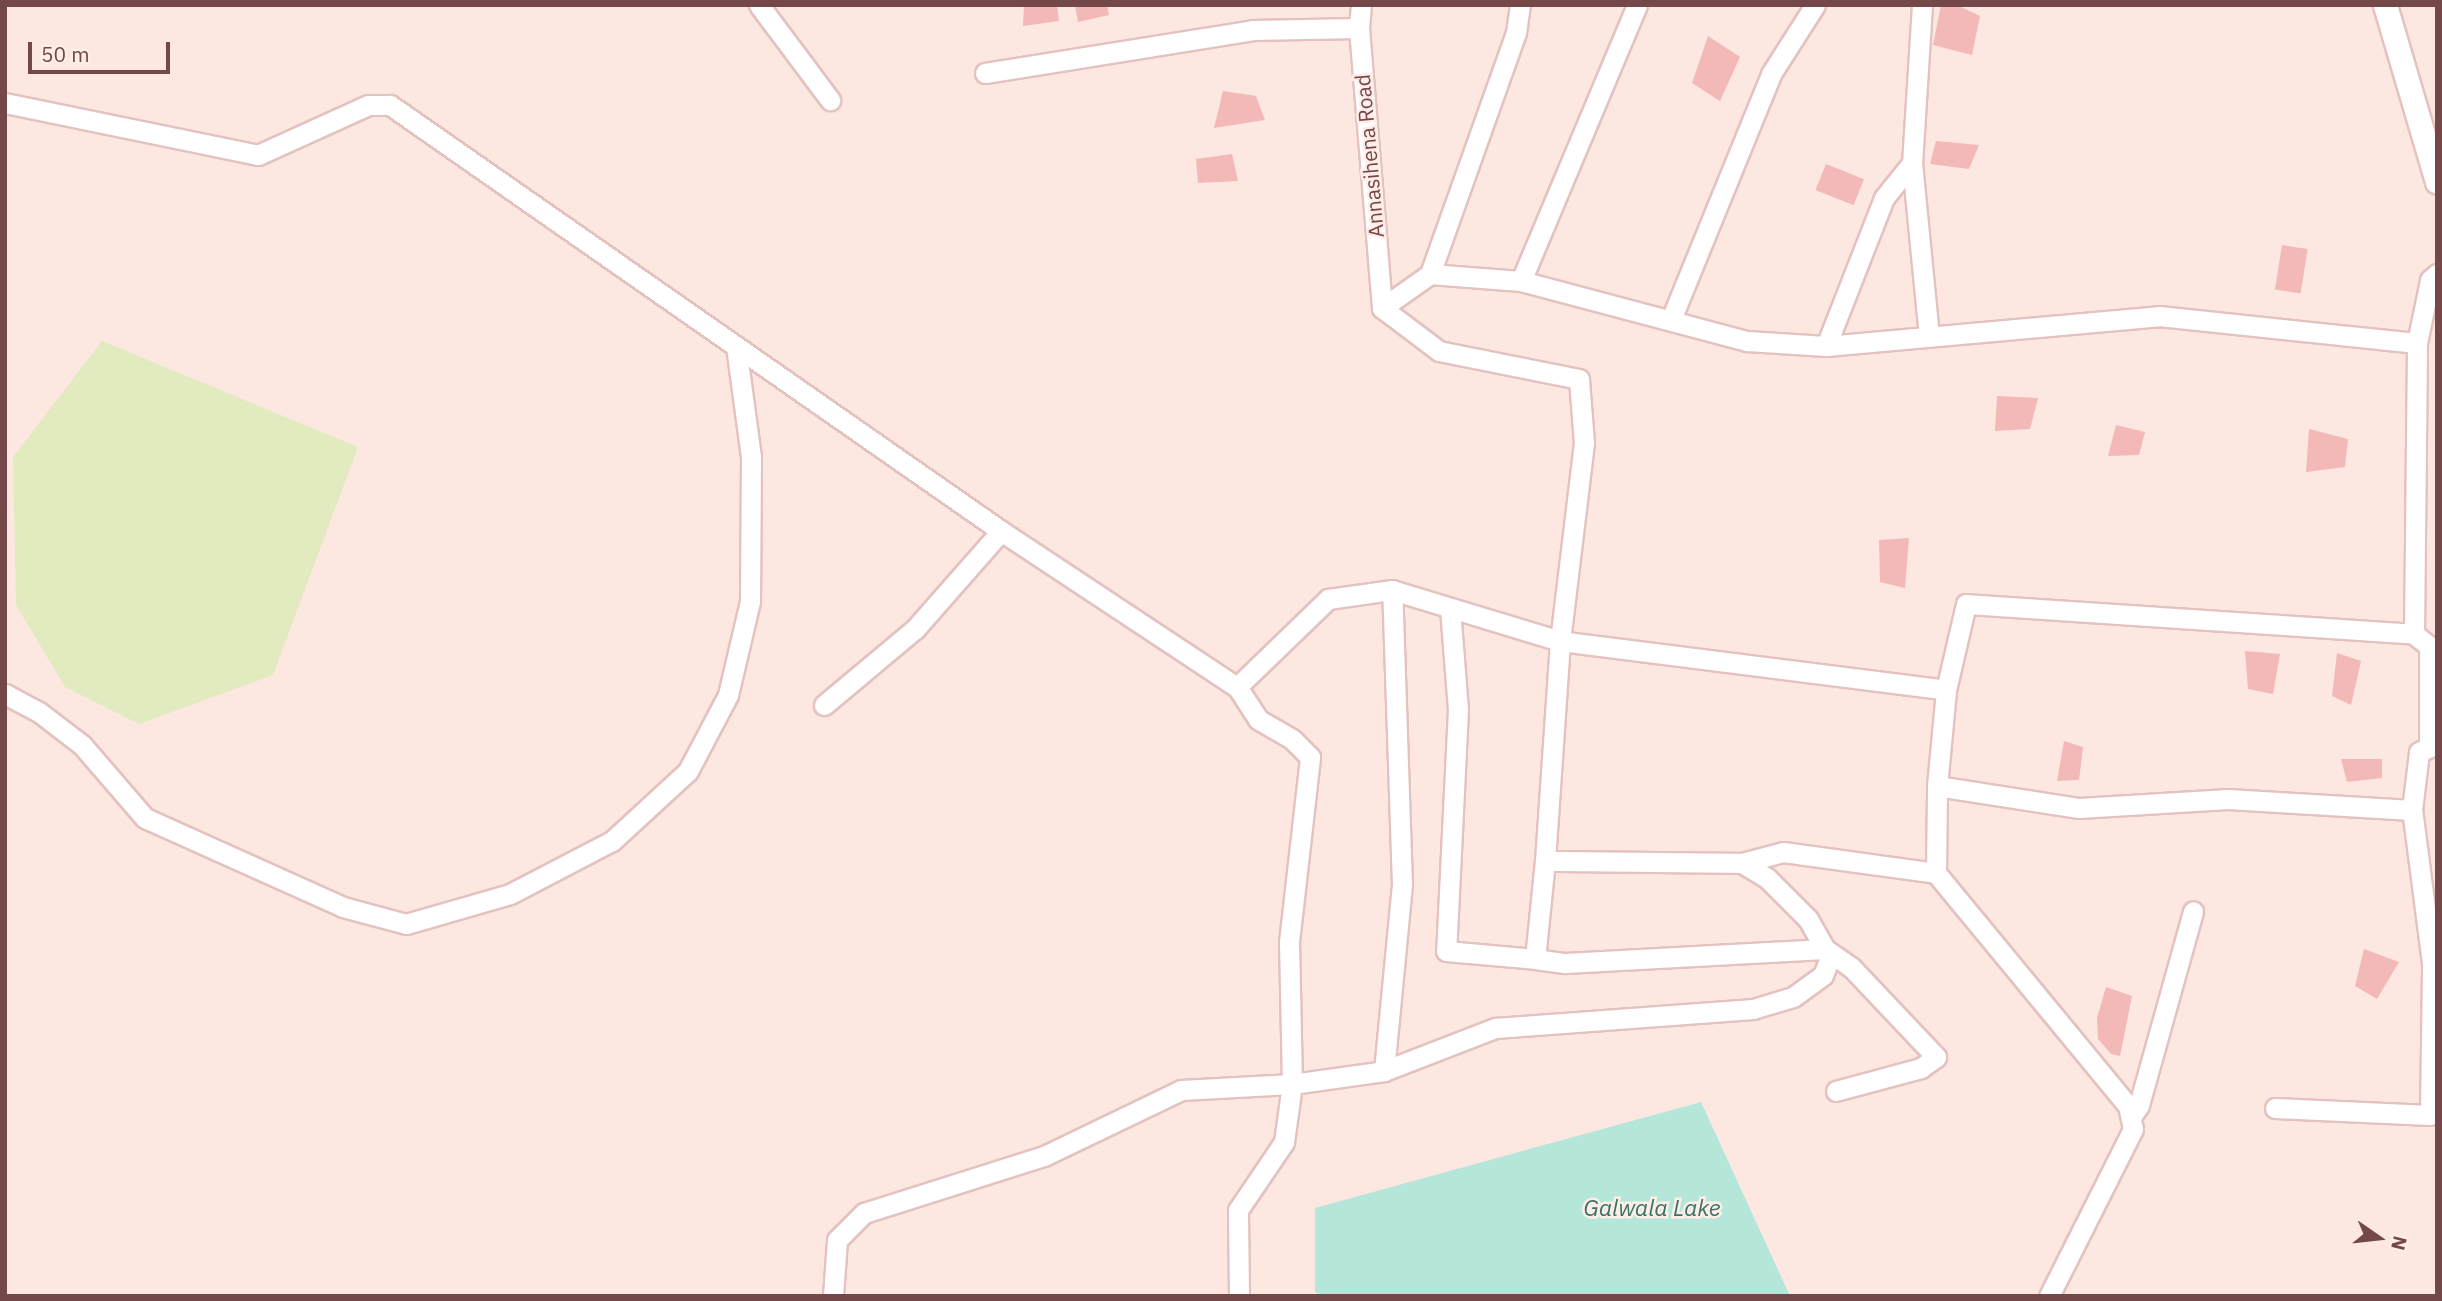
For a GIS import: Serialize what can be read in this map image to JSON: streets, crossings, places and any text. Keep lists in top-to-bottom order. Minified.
{"streets":{"street":["Annasihena Road"]},"water":["Galwala Lake"],"scale_bar":"50 m","north":"right"}
